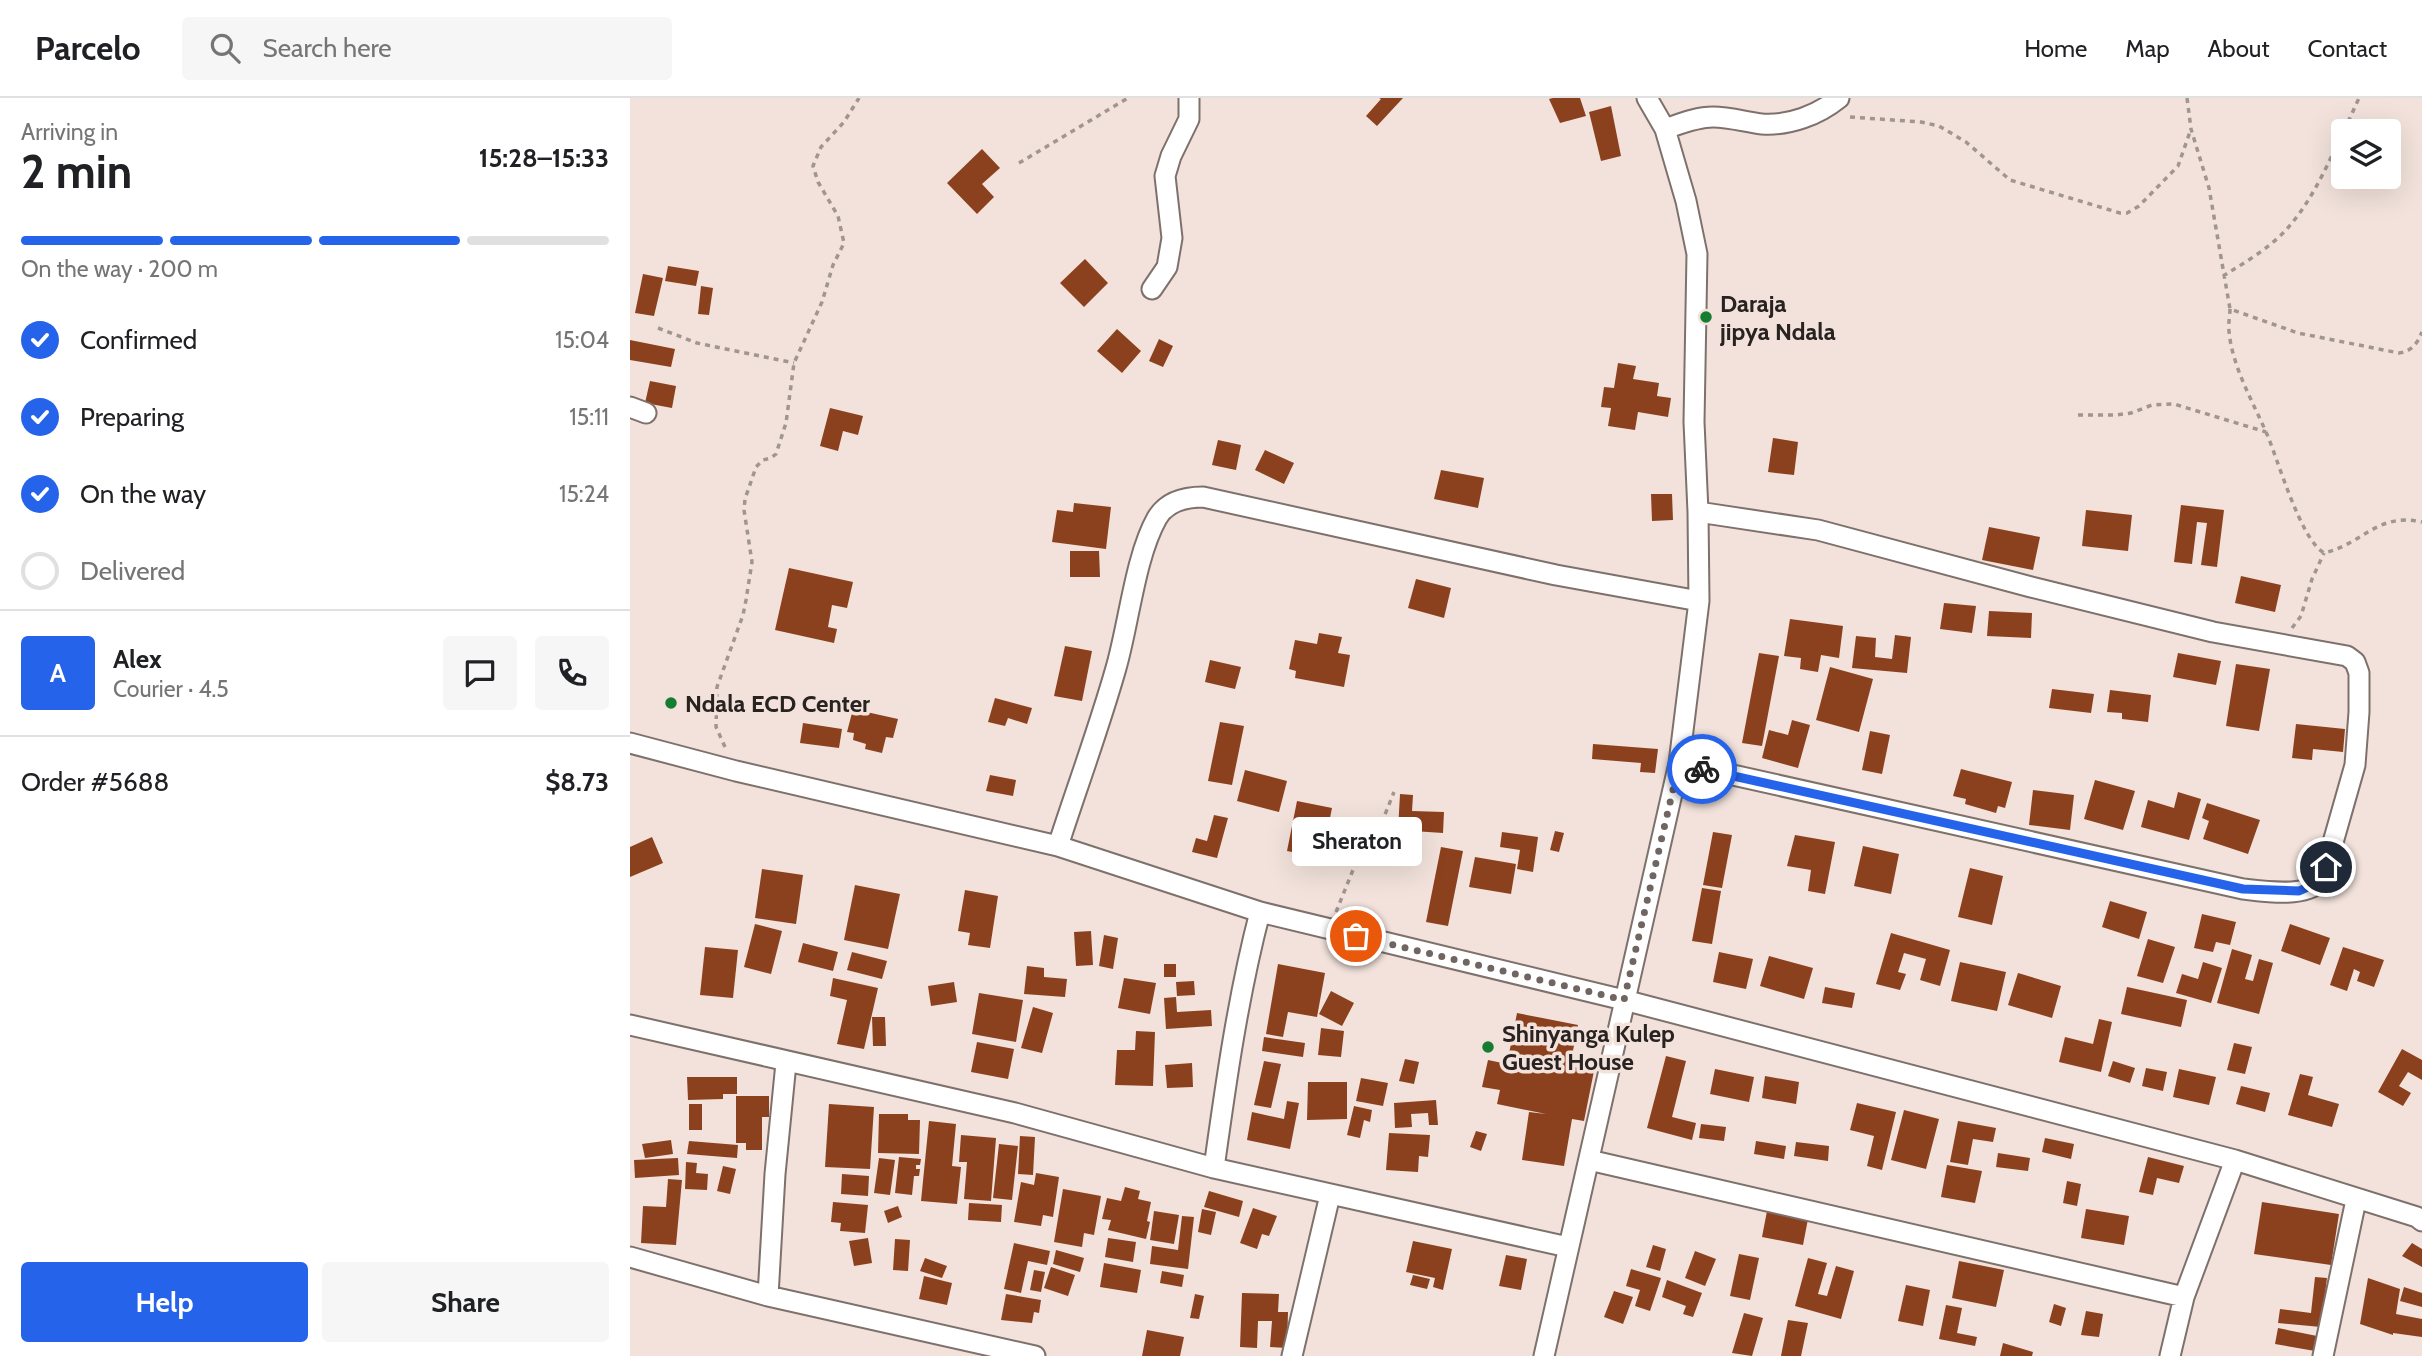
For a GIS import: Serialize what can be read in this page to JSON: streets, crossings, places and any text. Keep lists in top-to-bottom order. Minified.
{"places":["Daraja jipya Ndala","Ndala ECD Center","Sheraton","Shinyanga Kulep Guest House"],"page":{"header":"Parcelo","search":"Search here","nav":["Home","Map","About","Contact"],"heading":["2 min","Arriving in","15:28–15:33"],"panel":["Alex","Courier · 4.5","Order #5688","$8.73"],"bar":"On the way · 200 m","list":[["Confirmed","15:04"],["Preparing","15:11"],["On the way","15:24"],"Delivered"],"round":"A","bubble":"Sheraton","buttons":["Help","Share"]}}
